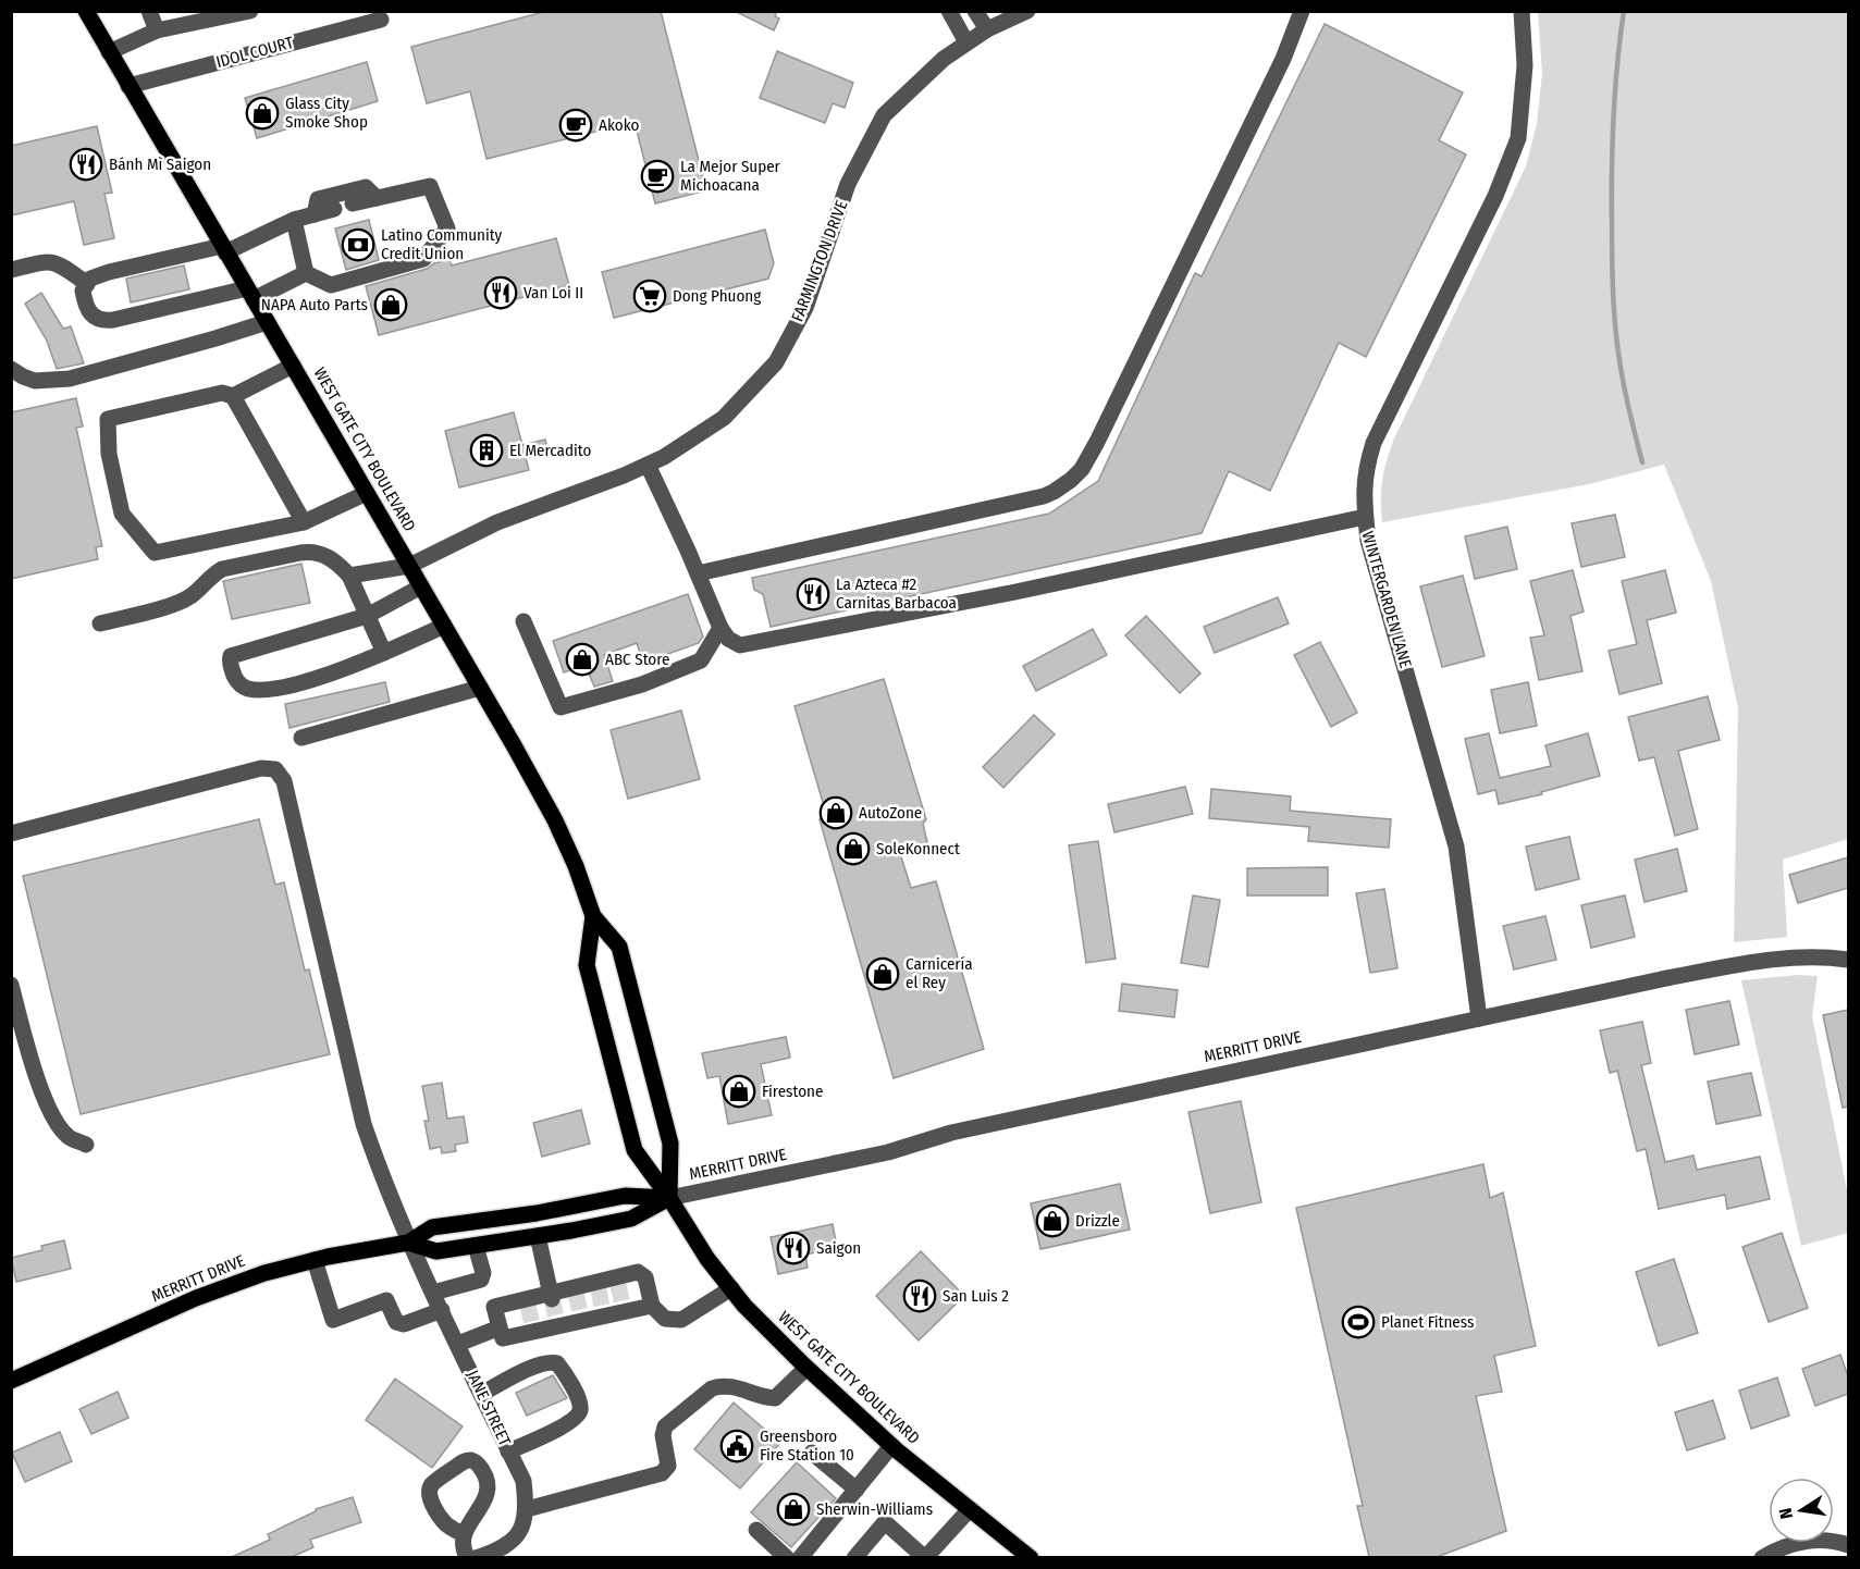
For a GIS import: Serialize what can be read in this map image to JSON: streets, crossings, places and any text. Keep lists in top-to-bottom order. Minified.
{"streets":{"main road":["WEST GATE CITY BOULEVARD","MERRITT DRIVE"],"street":["IDOL COURT","FARMINGTON DRIVE","WINTERGARDEN LANE","JANE STREET"]},"crossings":[["IDOL COURT","WEST GATE CITY BOULEVARD"],["FARMINGTON DRIVE","WEST GATE CITY BOULEVARD"],["WEST GATE CITY BOULEVARD","MERRITT DRIVE"],["WINTERGARDEN LANE","MERRITT DRIVE"],["MERRITT DRIVE","JANE STREET"]],"places":{"shop":["Glass City Smoke Shop","NAPA Auto Parts","ABC Store","AutoZone","SoleKonnect","Carnicería el Rey","Firestone","Drizzle","Sherwin-Williams"],"cafe":["Akoko","La Mejor Super Michoacana"],"restaurant":["Bánh Mì Saigon","Van Loi II","La Azteca #2 Carnitas Barbacoa","Saigon","San Luis 2"],"bank":["Latino Community Credit Union"],"supermarket":["Dong Phuong"],"building":["El Mercadito"],"sports":["Planet Fitness"],"public building":["Greensboro Fire Station 10"]},"north":"left"}
